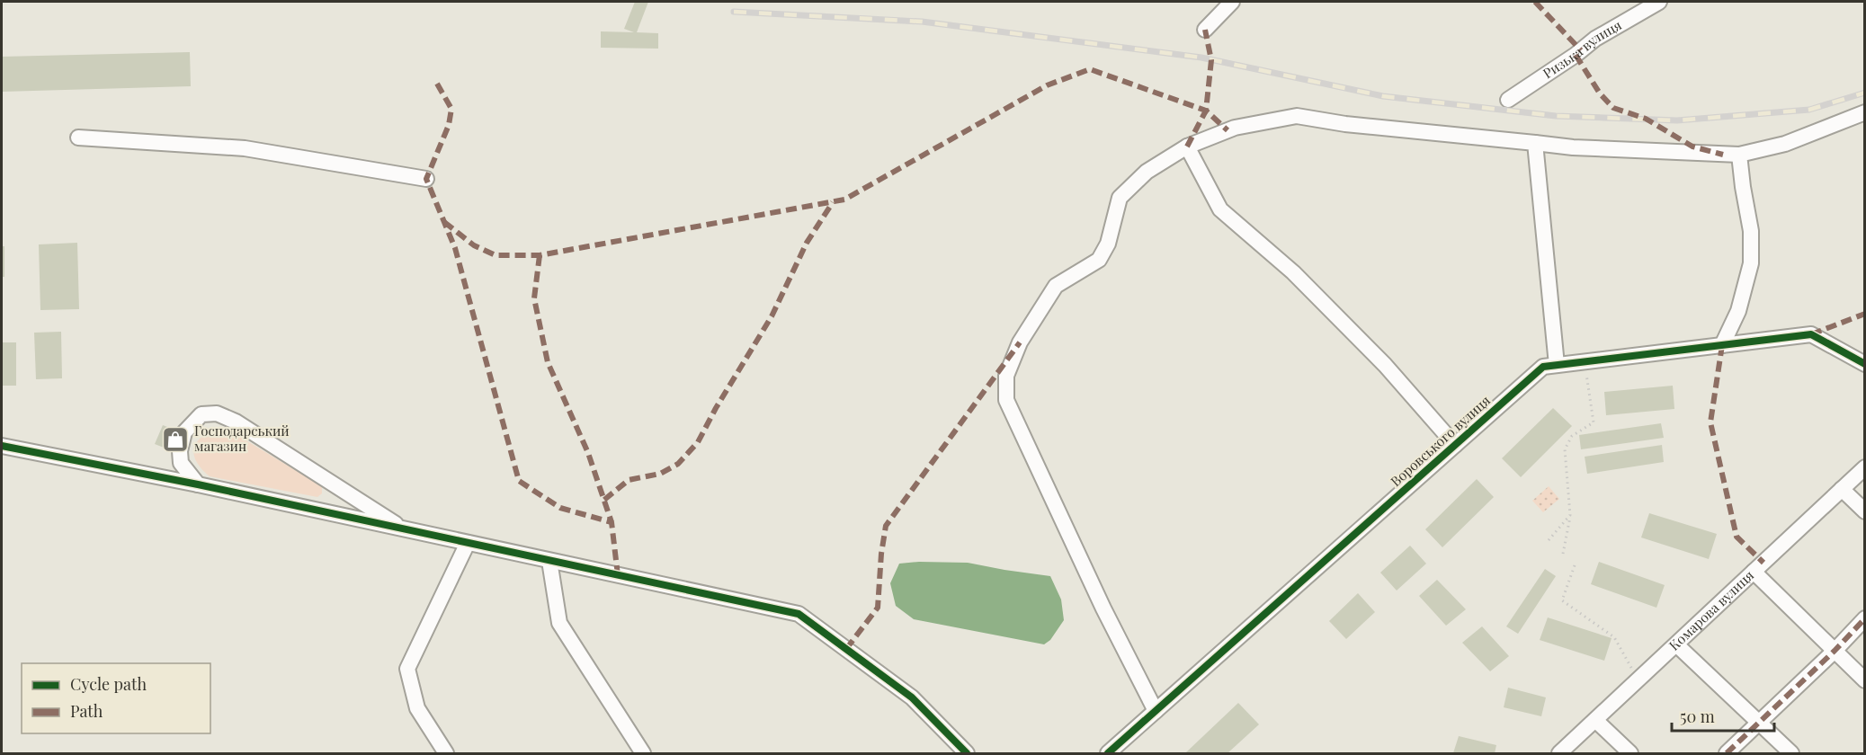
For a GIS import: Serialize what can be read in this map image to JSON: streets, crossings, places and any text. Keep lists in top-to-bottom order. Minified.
{"streets":{"street":["Ризька вулиця","Воровського вулиця","Комарова вулиця"]},"places":{"shop":["Господарський магазин"]},"legend":["Cycle path","Path"],"scale_bar":"50 m"}
